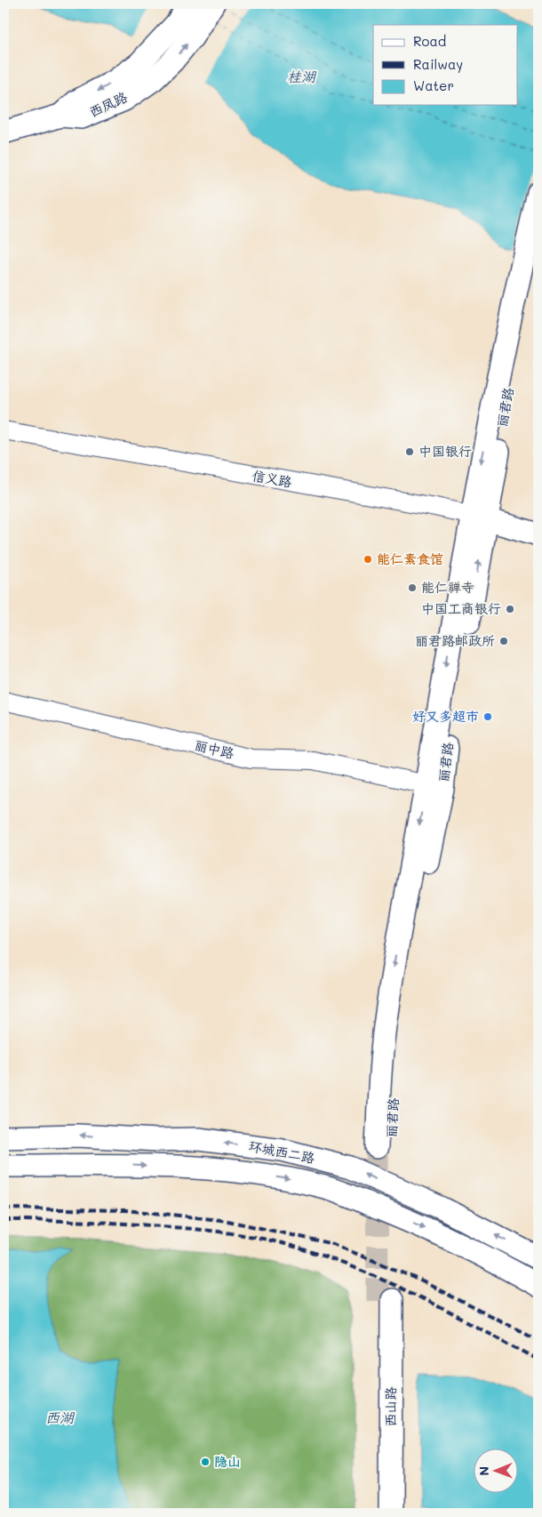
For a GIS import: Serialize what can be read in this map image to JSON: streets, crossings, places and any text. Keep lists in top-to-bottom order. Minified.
{"streets":{"main road":["西凤路","丽君路","信义路","环城西二路","西山路"],"street":["丽中路"]},"crossings":[["丽君路","信义路"],["丽君路","丽中路"]],"water":["桂湖","西湖"],"places":["中国银行","能仁素食馆","能仁禅寺","中国工商银行","丽君路邮政所","好又多超市","隐山"],"legend":["Road","Railway","Water"],"north":"left"}
